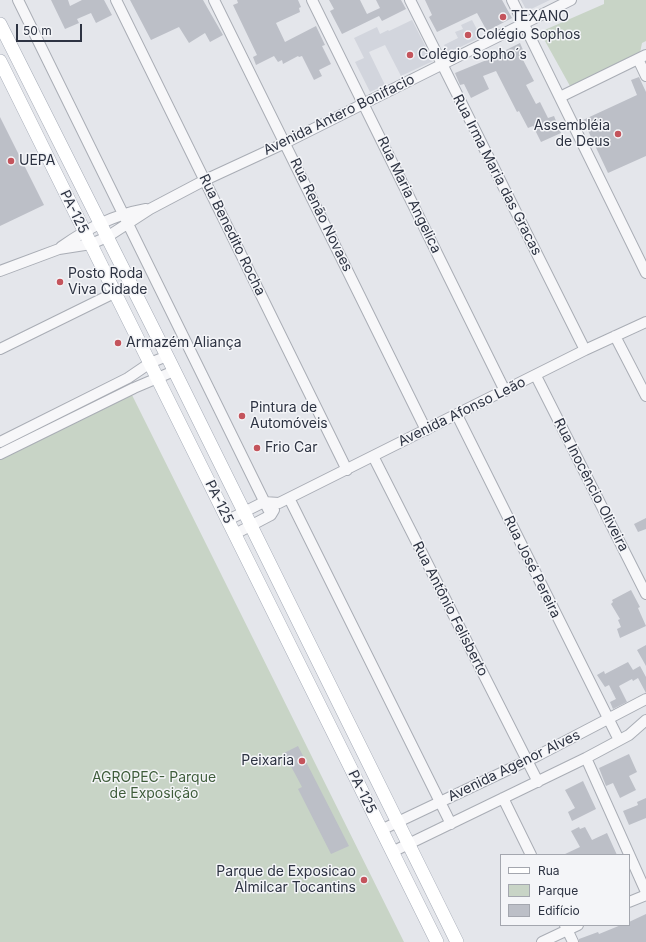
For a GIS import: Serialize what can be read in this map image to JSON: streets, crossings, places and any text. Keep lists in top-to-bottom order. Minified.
{"streets":{"main road":["PA-125"],"street":["Avenida Antero Bonifacio","Rua Irma Maria das Gracas","Rua Maria Angelica","Rua Renão Novaes","Rua Benedito Rocha","Avenida Afonso Leão","Rua Inocêncio Oliveira","Rua José Pereira","Rua Antônio Felisberto","Avenida Agenor Alves"]},"crossings":[["Avenida Antero Bonifacio","Rua Irma Maria das Gracas"],["Avenida Antero Bonifacio","Rua Maria Angelica"],["Avenida Antero Bonifacio","PA-125"],["Avenida Antero Bonifacio","Rua Renão Novaes"],["Avenida Antero Bonifacio","Rua Benedito Rocha"],["Rua Irma Maria das Gracas","Avenida Afonso Leão"],["Rua Maria Angelica","Avenida Afonso Leão"],["PA-125","Avenida Afonso Leão"],["PA-125","Avenida Agenor Alves"],["Rua Renão Novaes","Avenida Afonso Leão"],["Rua Benedito Rocha","Avenida Afonso Leão"],["Avenida Afonso Leão","Rua Inocêncio Oliveira"],["Avenida Afonso Leão","Rua José Pereira"],["Avenida Afonso Leão","Rua Antônio Felisberto"],["Rua José Pereira","Avenida Agenor Alves"],["Rua Antônio Felisberto","Avenida Agenor Alves"]],"parks":["AGROPEC- Parque de Exposição"],"places":["TEXANO","Colégio Sophos","Colégio Sopho´s","Assembléia de Deus","UEPA","Posto Roda Viva Cidade","Armazém Aliança","Pintura de Automóveis","Frio Car","Peixaria","Parque de Exposicao Almilcar Tocantins"],"legend":["Rua","Parque","Edifício"],"scale_bar":"50 m"}
